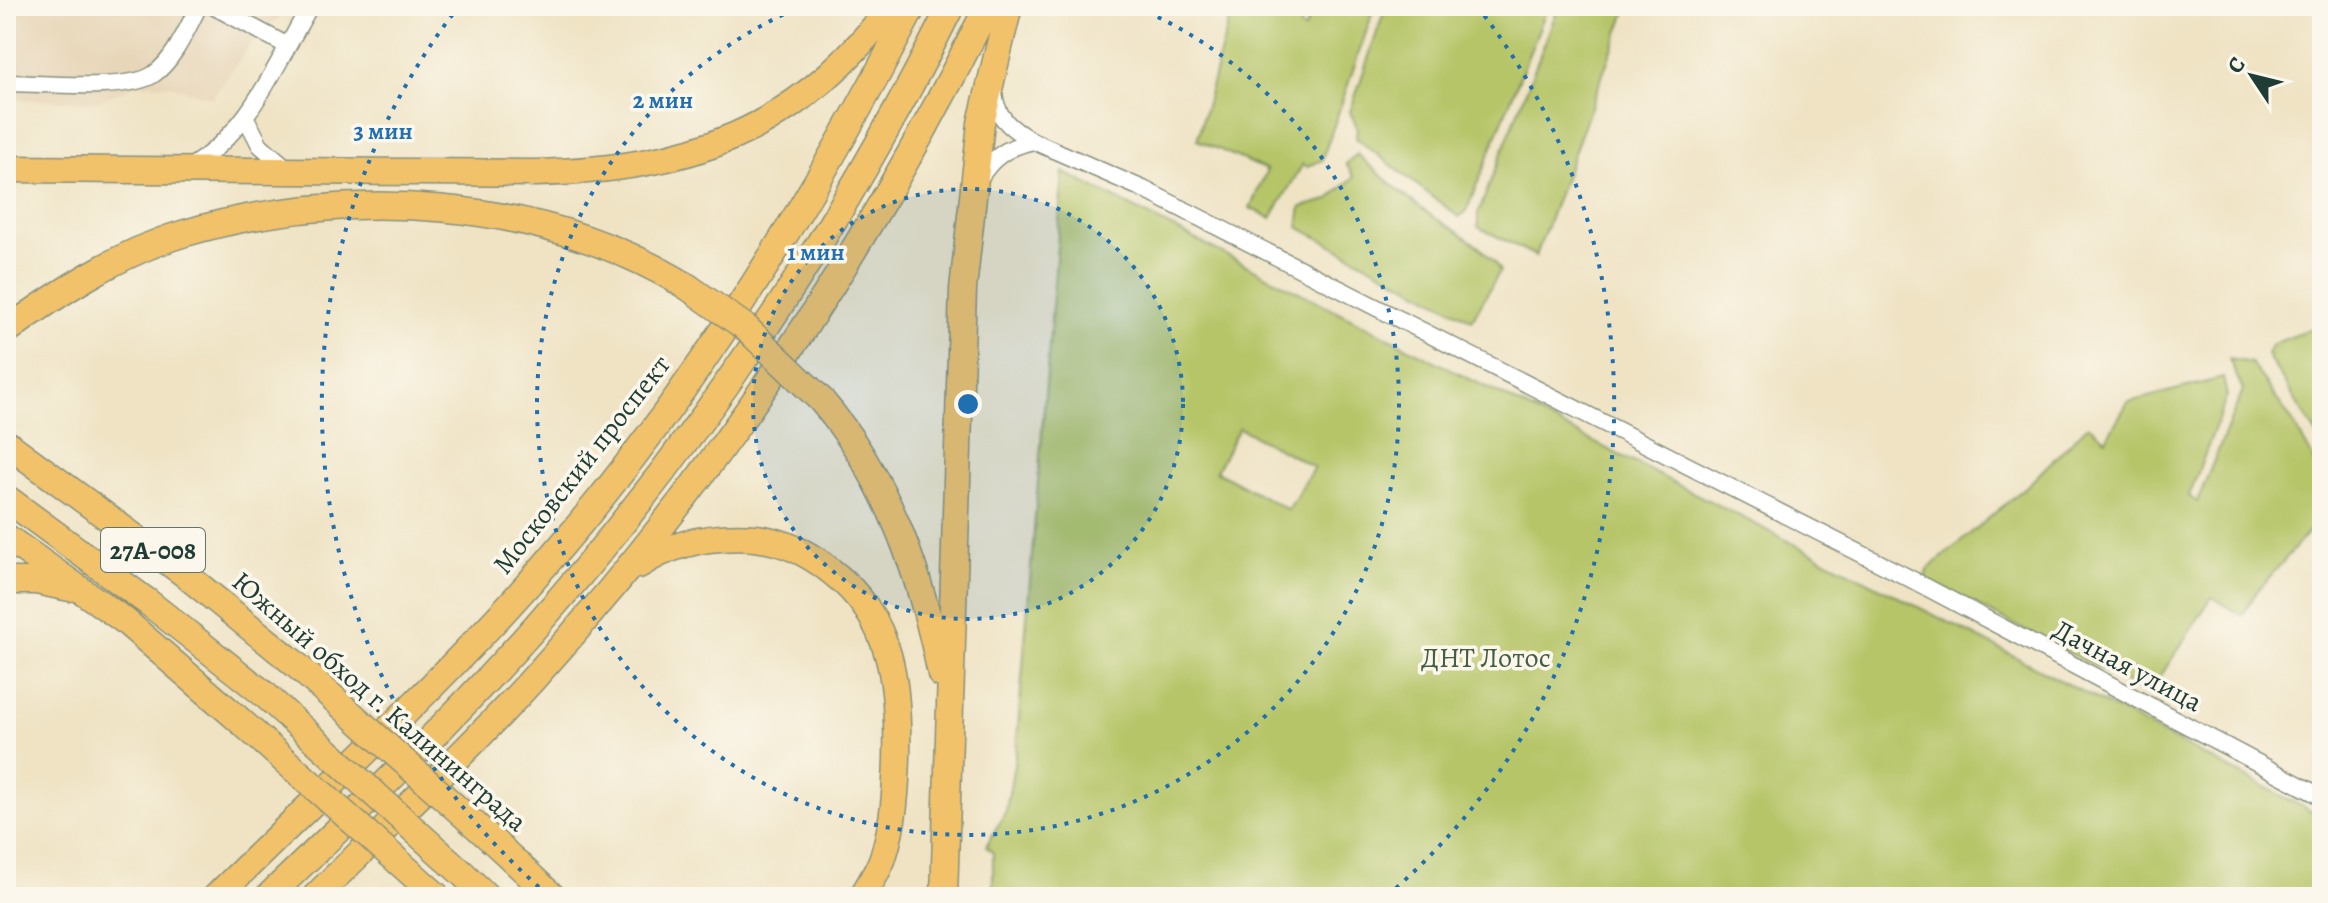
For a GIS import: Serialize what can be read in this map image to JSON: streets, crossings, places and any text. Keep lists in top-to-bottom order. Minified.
{"streets":{"highway":["Московский проспект","27А-008","Южный обход г. Калининграда"],"street":["Дачная улица"]},"parks":["ДНТ Лотос"],"north":"top left","rings":["2 мин","3 мин","1 мин"]}
